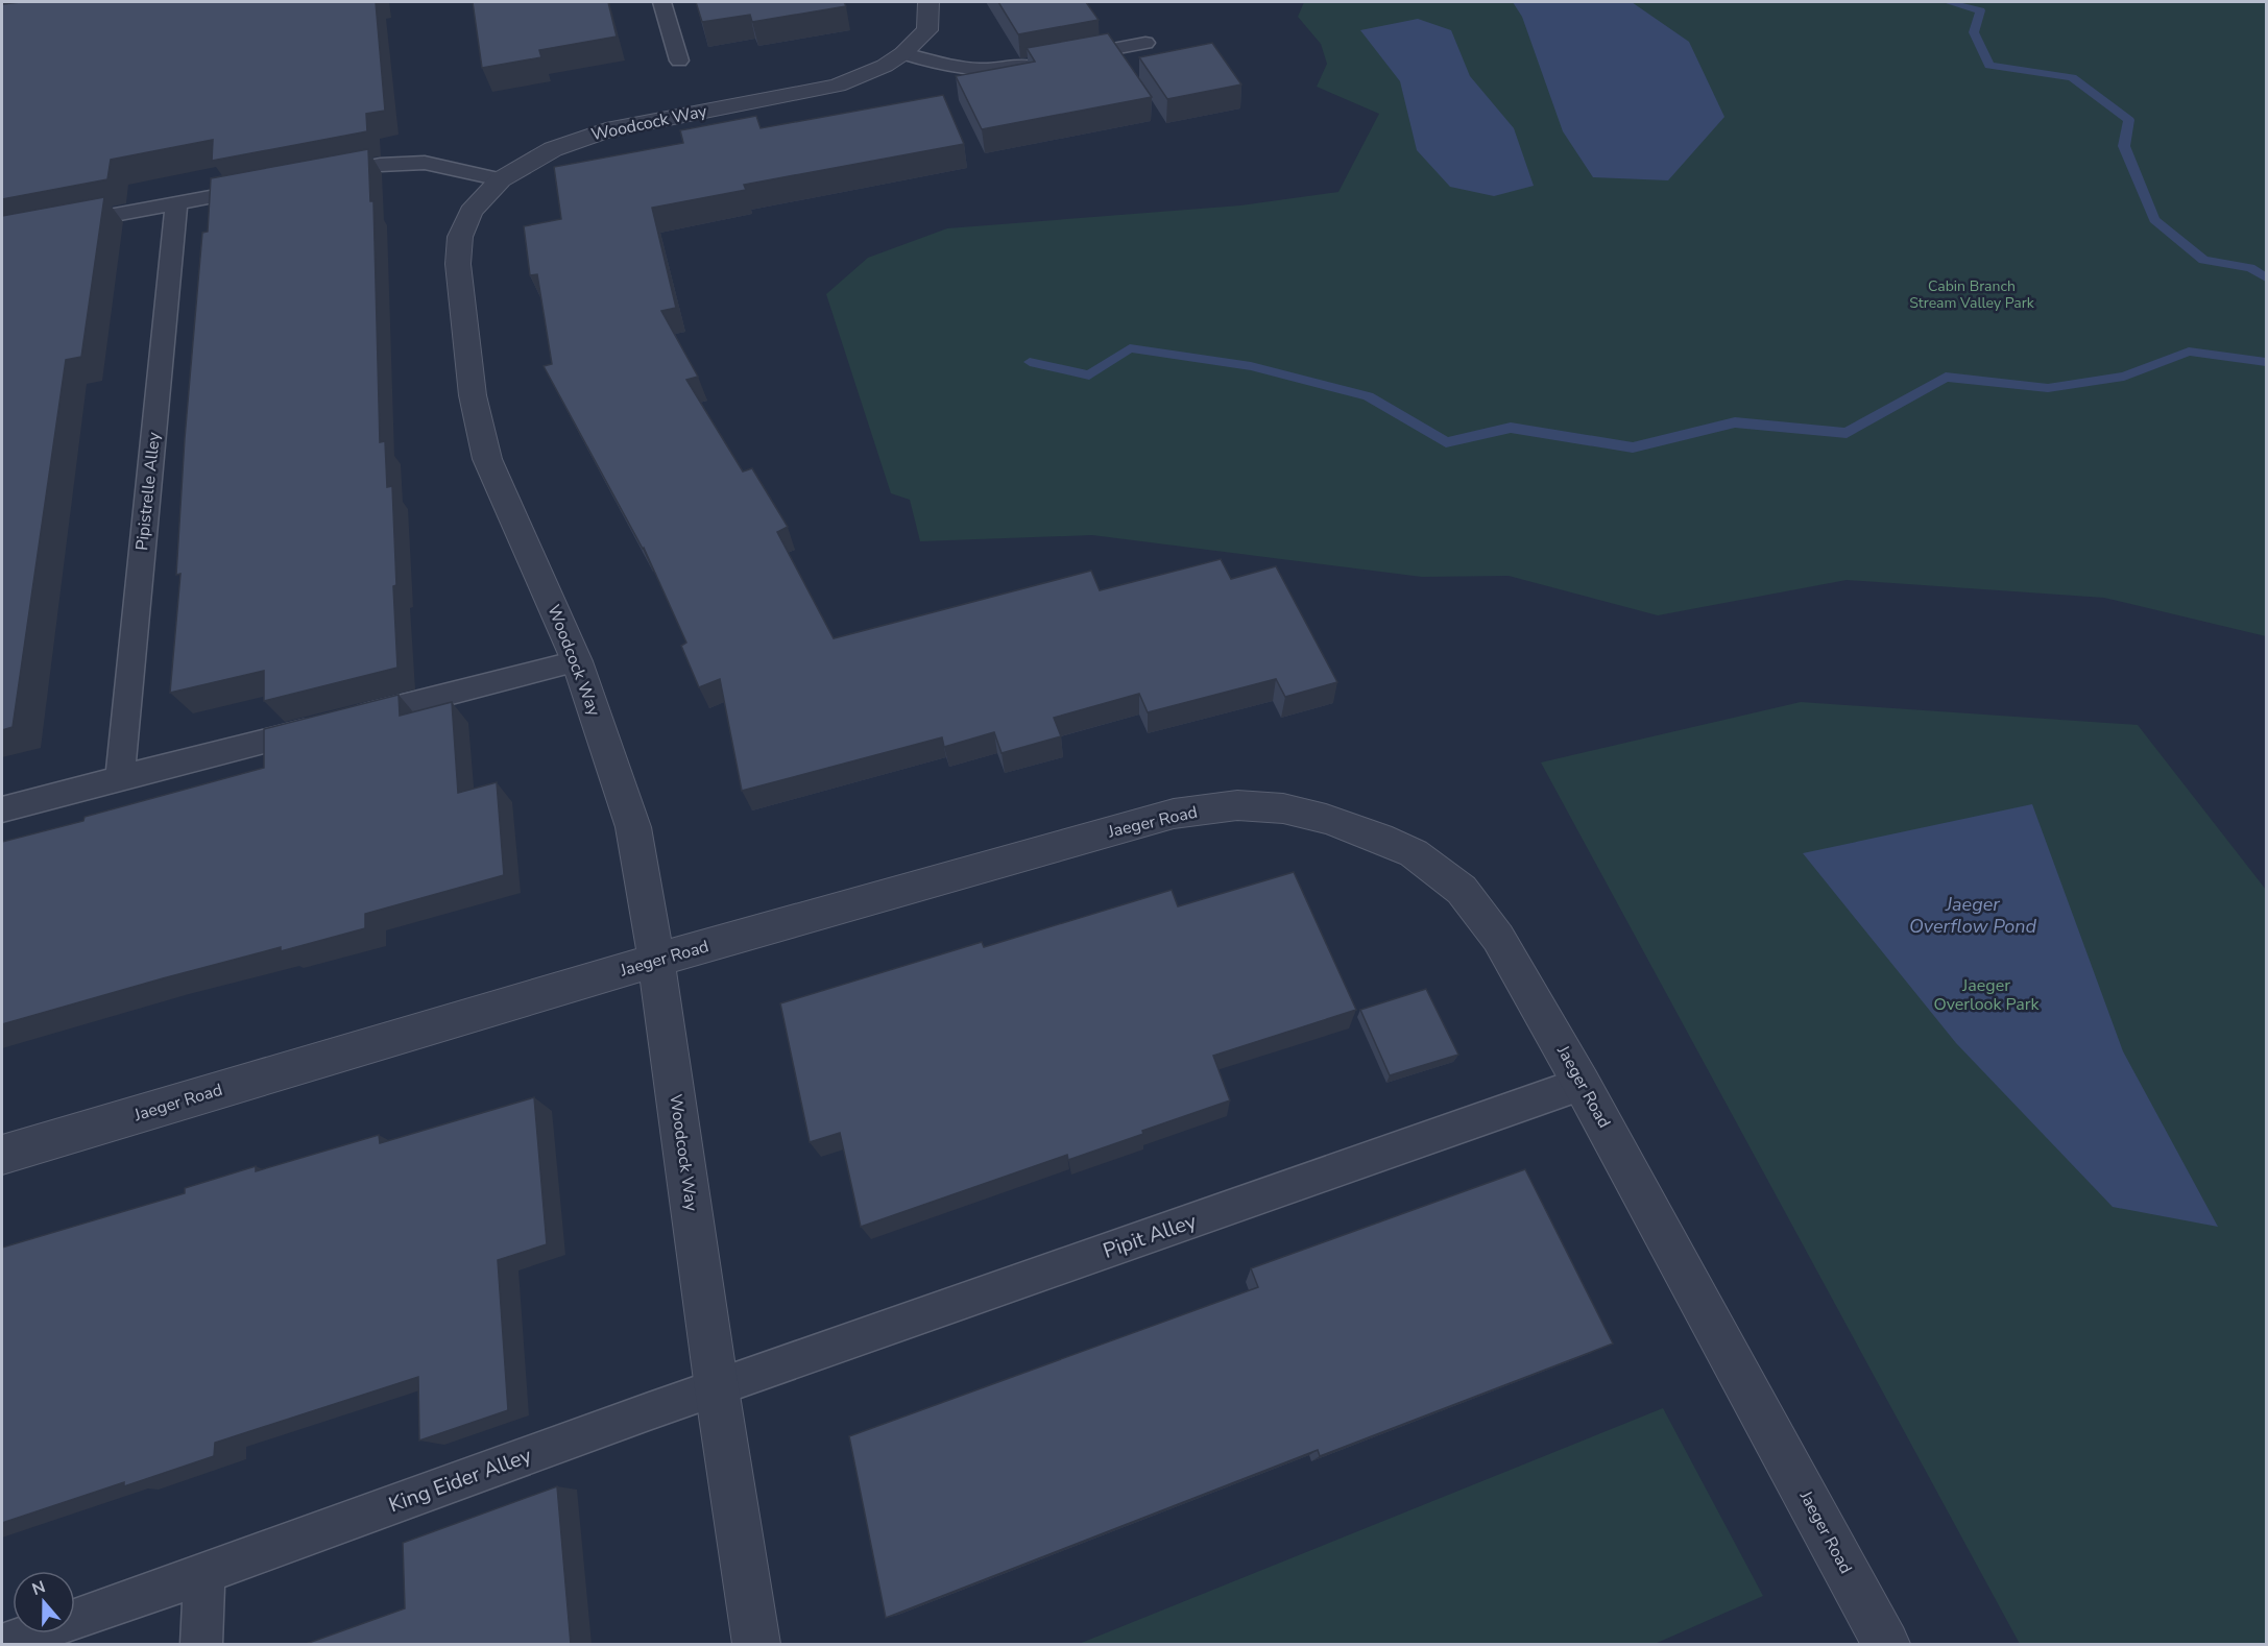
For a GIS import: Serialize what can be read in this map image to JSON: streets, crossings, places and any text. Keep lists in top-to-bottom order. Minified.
{"streets":{"street":["Woodcock Way","Jaeger Road"],"lane":["Pipistrelle Alley","Pipit Alley","King Eider Alley"]},"crossings":[["Woodcock Way","Jaeger Road"],["Woodcock Way","Pipit Alley"],["Woodcock Way","King Eider Alley"],["Jaeger Road","Pipit Alley"],["Pipit Alley","King Eider Alley"]],"water":["Jaeger Overflow Pond"],"parks":["Cabin Branch Stream Valley Park","Jaeger Overlook Park"],"north":"top"}
